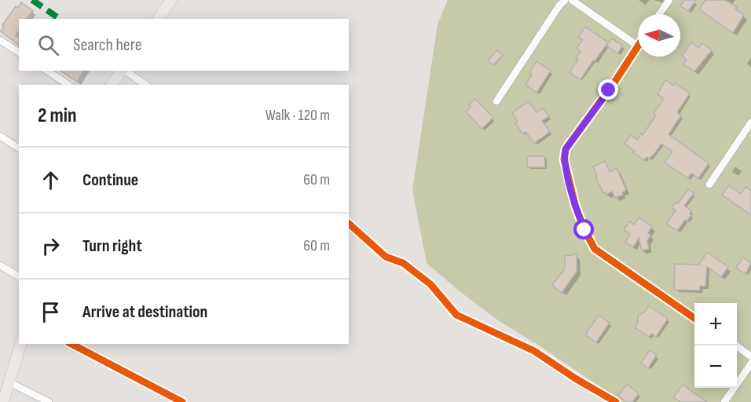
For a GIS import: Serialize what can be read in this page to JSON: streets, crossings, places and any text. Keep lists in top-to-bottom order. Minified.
{"north":"left","page":{"search":"Search here","heading":["2 min","Walk · 120 m"],"list":[["Continue","60 m"],["Turn right","60 m"],"Arrive at destination"],"map_buttons":["+","−"]}}
